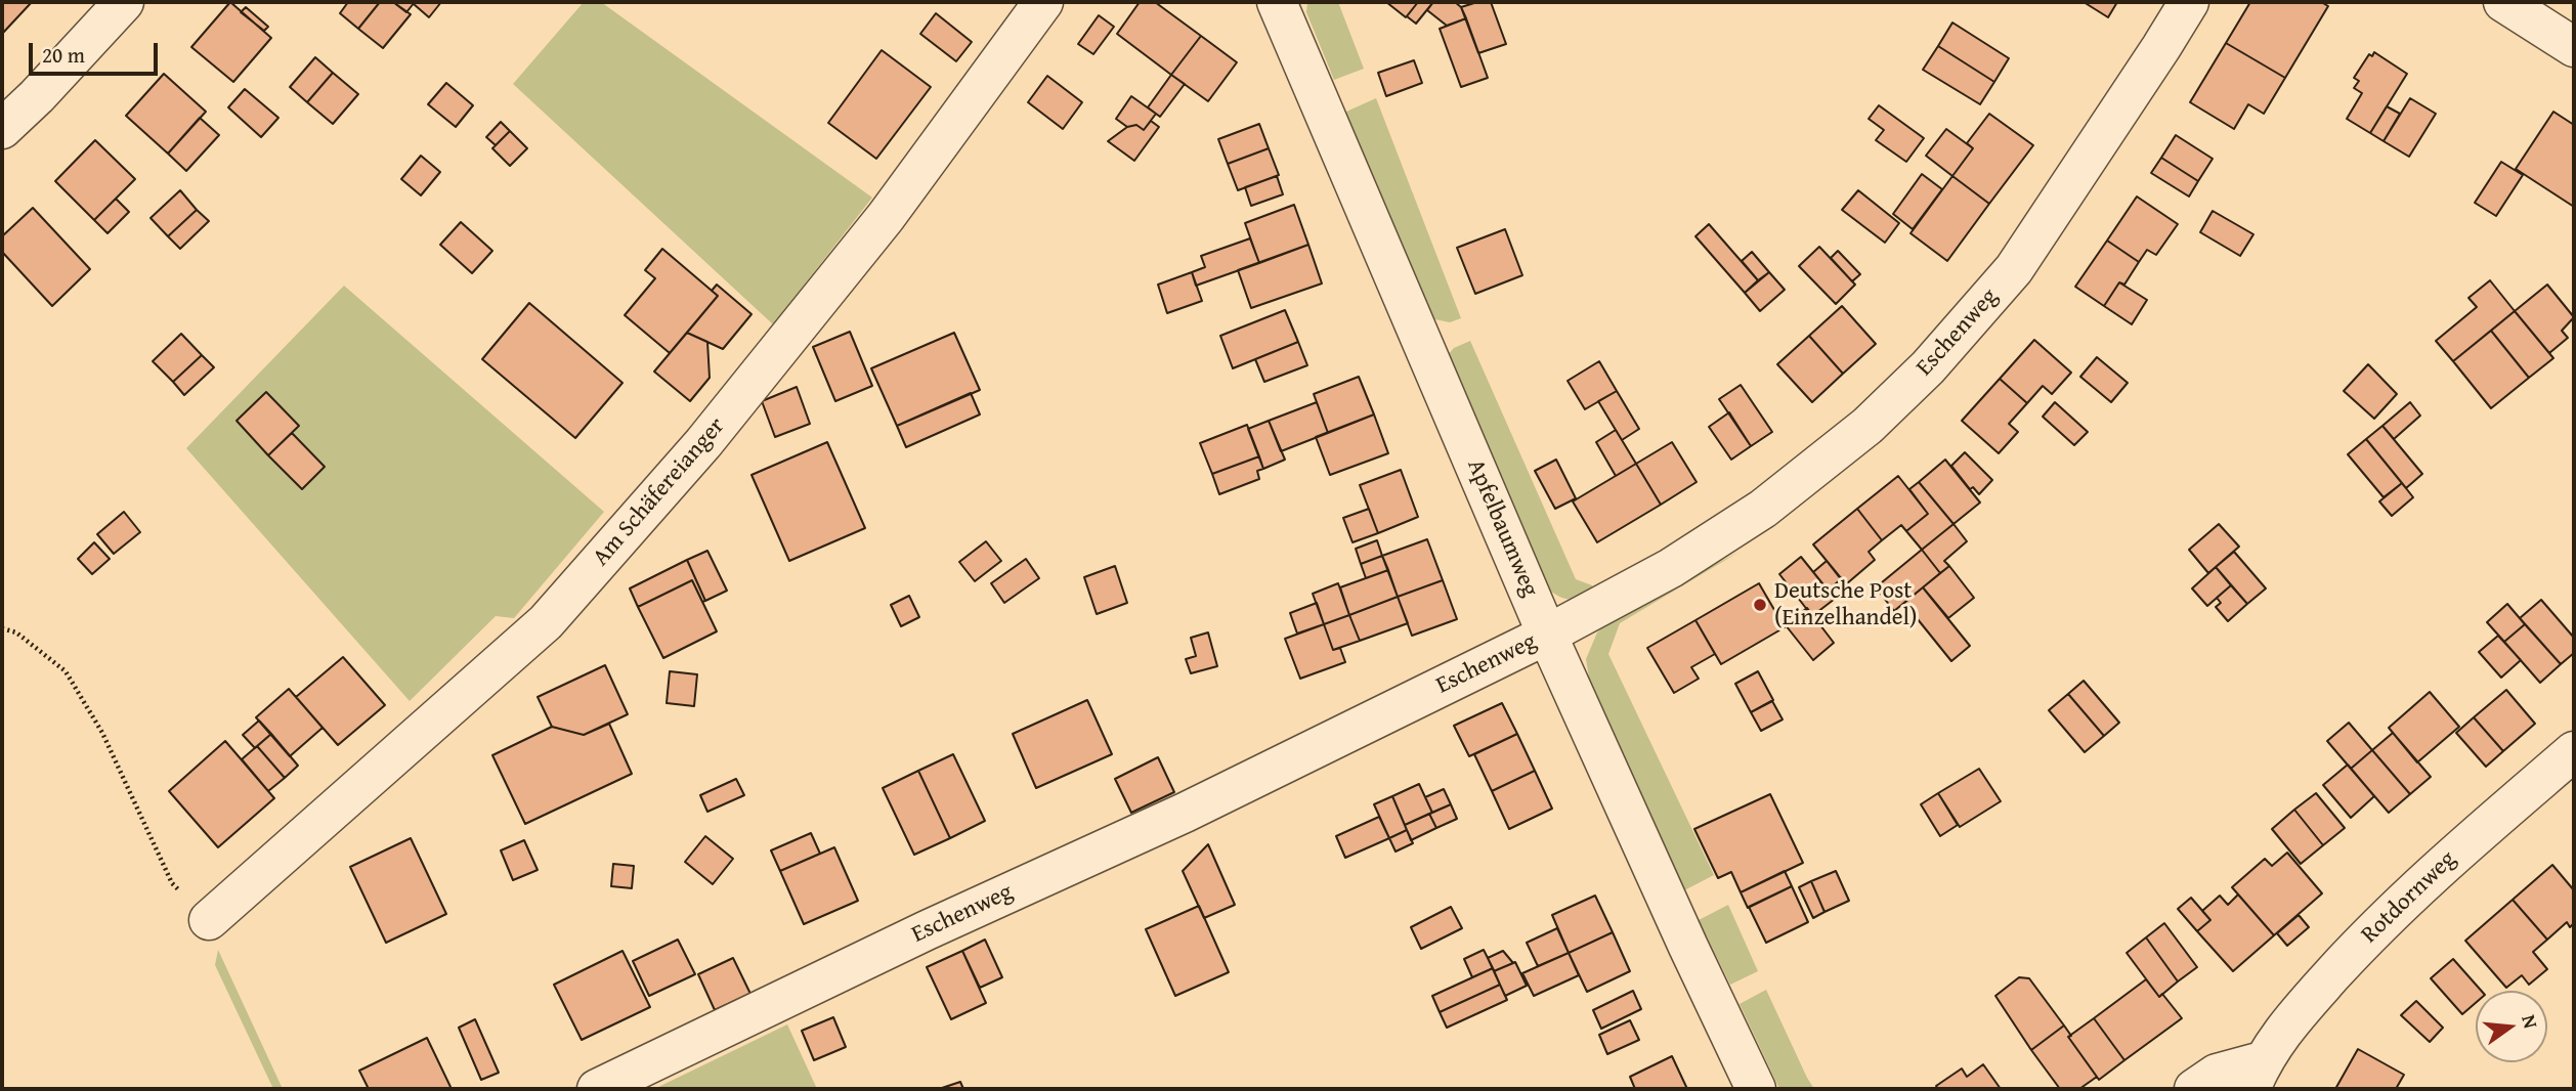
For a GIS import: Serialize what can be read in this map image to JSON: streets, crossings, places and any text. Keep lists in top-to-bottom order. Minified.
{"streets":{"street":["Eschenweg","Am Schäfereianger","Apfelbaumweg","Rotdornweg"]},"crossings":[["Eschenweg","Apfelbaumweg"]],"places":["Deutsche Post (Einzelhandel)"],"scale_bar":"20 m","north":"right"}
